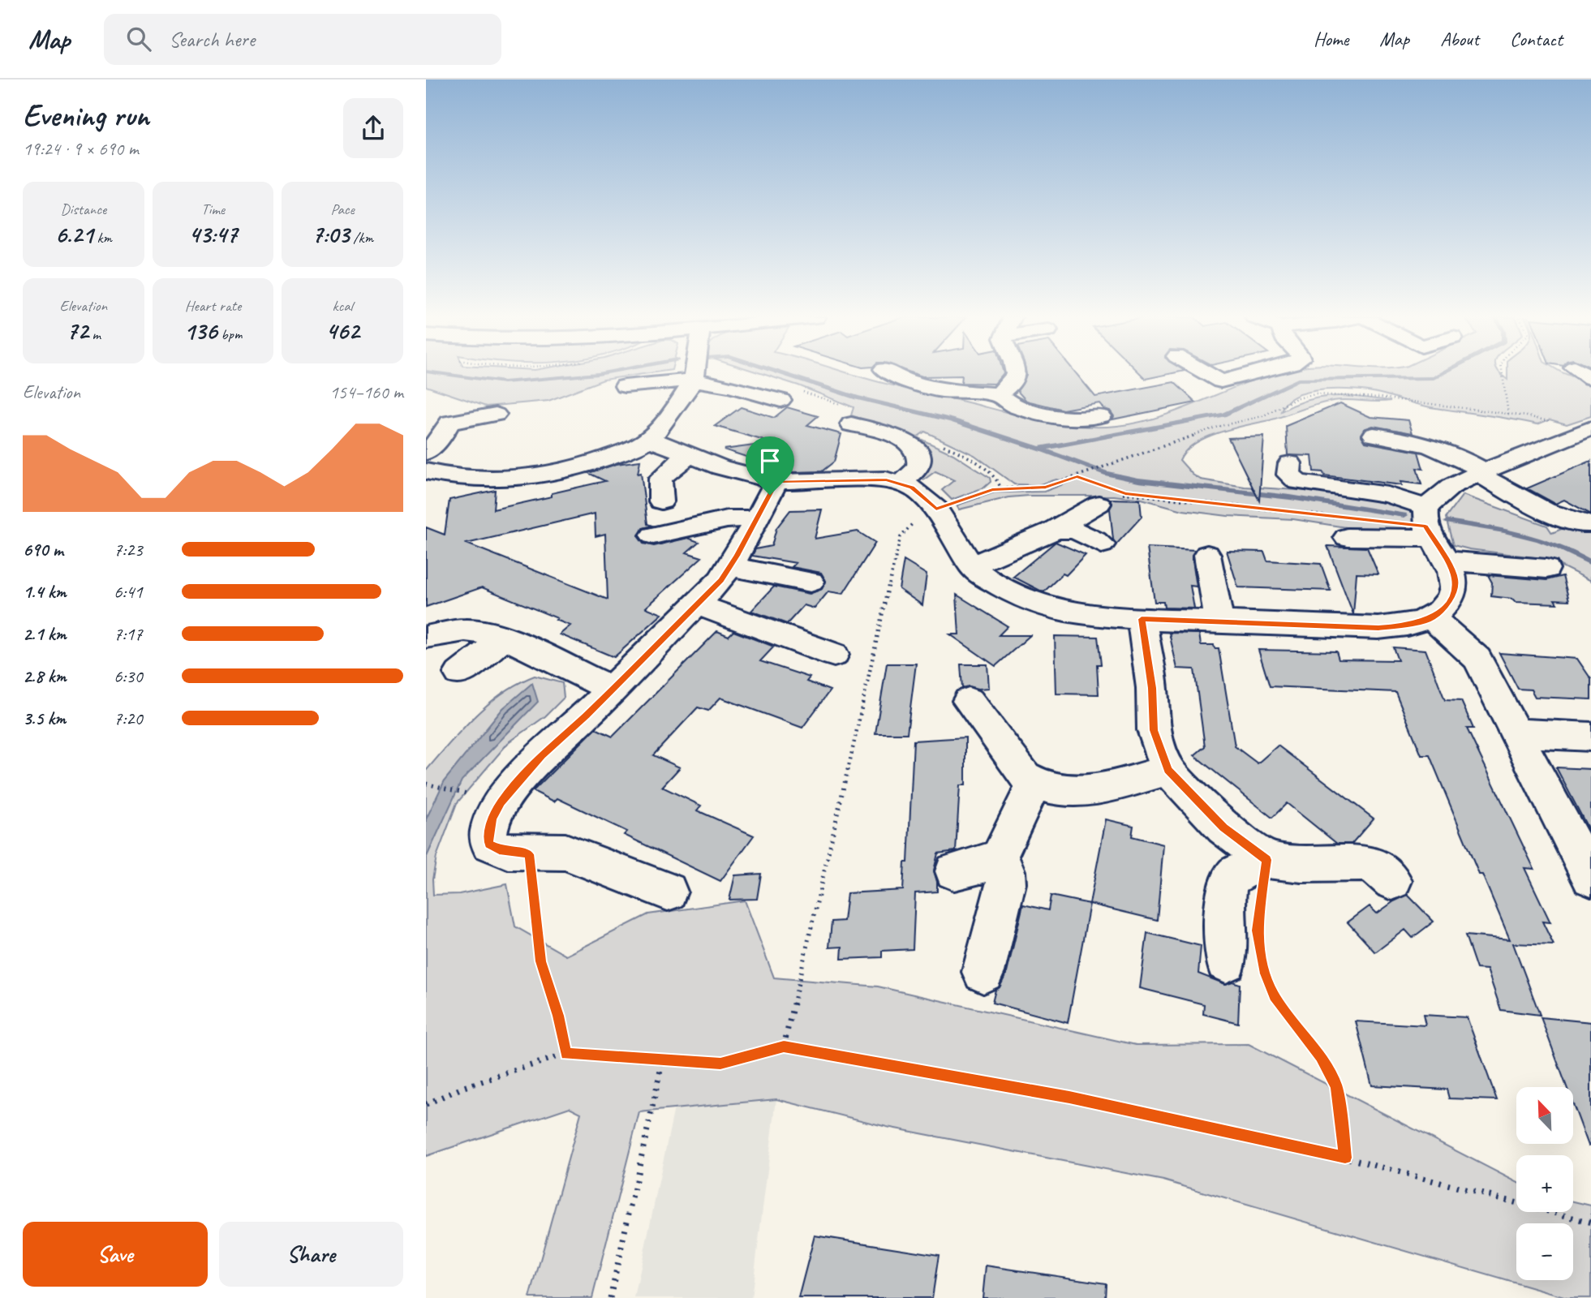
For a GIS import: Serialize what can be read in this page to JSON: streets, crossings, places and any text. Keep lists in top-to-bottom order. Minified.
{"north":"top left","page":{"header":"Map","search":"Search here","nav":["Home","Map","About","Contact"],"heading":["Evening run","19:24 · 9 × 690 m"],"stats":[["Distance","6.21 km"],["Time","43:47"],["Pace","7:03 /km"],["Elevation","72 m"],["Heart rate","136 bpm"],["kcal","462"]],"chart":["Elevation","154–160 m"],"list":[{"name":"690 m","note":"7:23"},{"name":"1.4 km","note":"6:41"},{"name":"2.1 km","note":"7:17"},{"name":"2.8 km","note":"6:30"},{"name":"3.5 km","note":"7:20"}],"map_buttons":["+","−"],"buttons":["Save","Share"]}}
